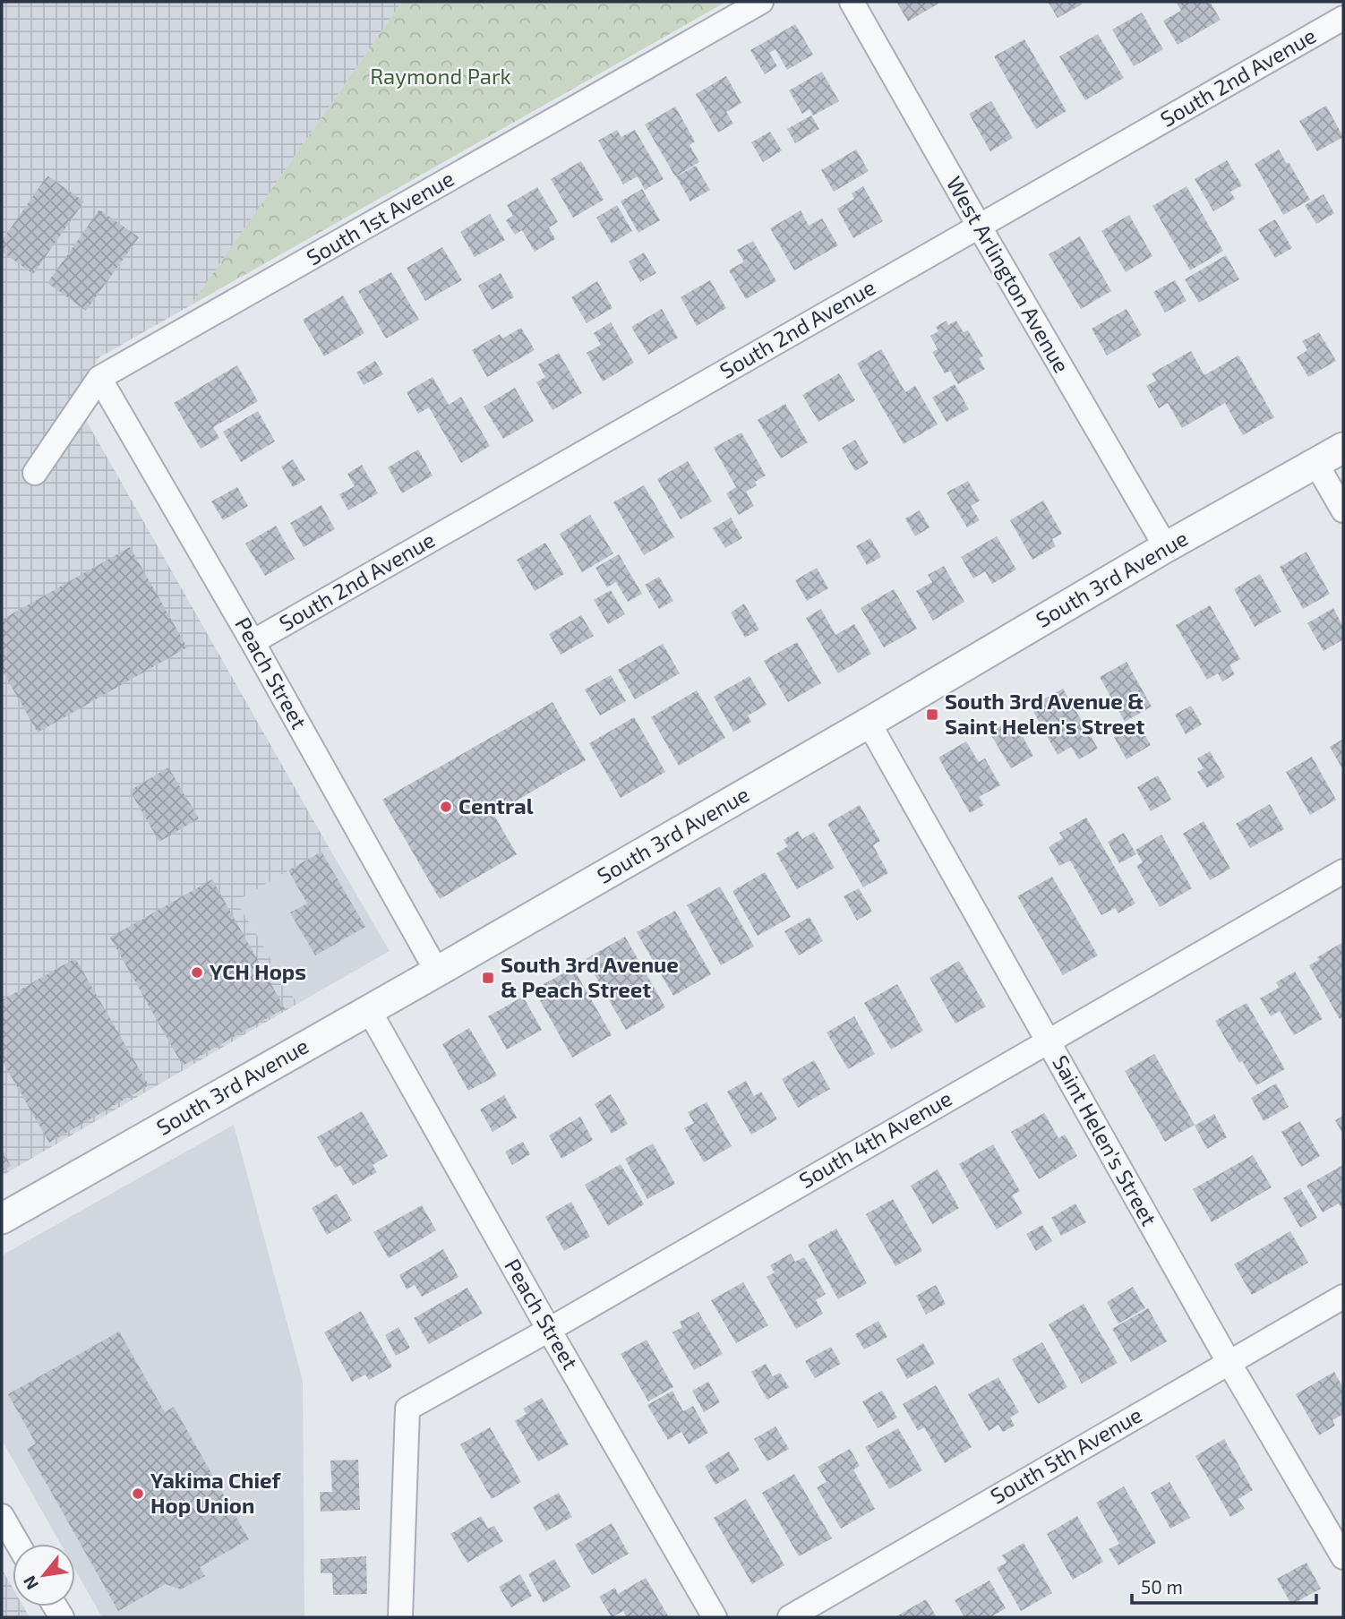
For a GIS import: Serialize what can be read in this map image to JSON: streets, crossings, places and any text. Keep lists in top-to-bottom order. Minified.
{"streets":{"street":["South 2nd Avenue","South 1st Avenue","West Arlington Avenue","South 3rd Avenue","Peach Street","South 4th Avenue","Saint Helen's Street","South 5th Avenue"]},"crossings":[["South 2nd Avenue","West Arlington Avenue"],["South 2nd Avenue","Peach Street"],["South 1st Avenue","Peach Street"],["West Arlington Avenue","South 3rd Avenue"],["South 3rd Avenue","Peach Street"],["South 3rd Avenue","Saint Helen's Street"],["Peach Street","South 4th Avenue"],["South 4th Avenue","Saint Helen's Street"],["Saint Helen's Street","South 5th Avenue"]],"parks":["Raymond Park"],"places":{"transit":["South 3rd Avenue & Saint Helen's Street","South 3rd Avenue & Peach Street"],"other":["Central","YCH Hops","Yakima Chief Hop Union"]},"scale_bar":"50 m","north":"bottom left"}
